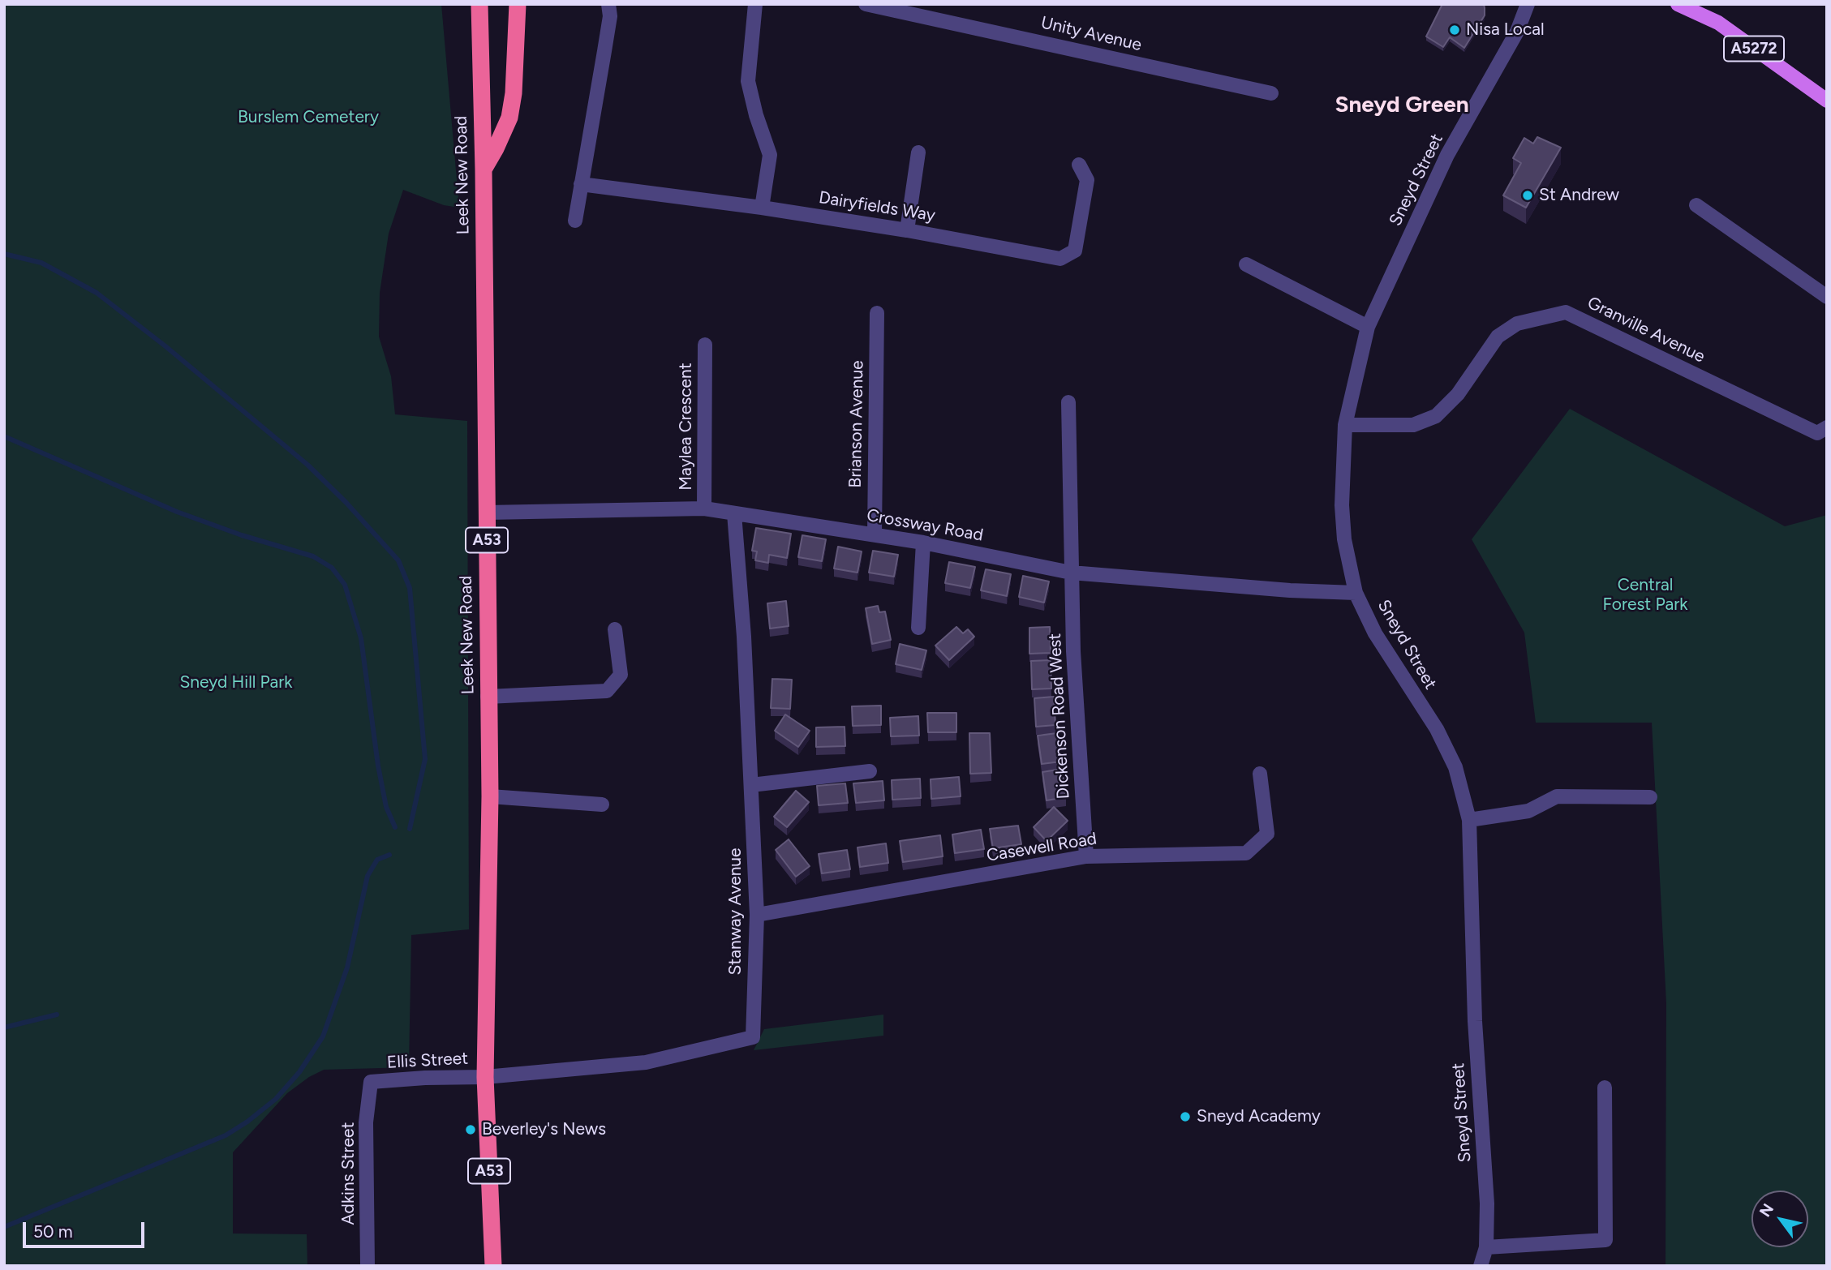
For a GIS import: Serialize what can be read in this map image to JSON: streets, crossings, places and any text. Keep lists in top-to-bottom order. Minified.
{"streets":{"highway":["Leek New Road","A53"],"main road":["A5272"],"street":["Unity Avenue","Sneyd Street","Dairyfields Way","Granville Avenue","Brianson Avenue","Maylea Crescent","Crossway Road","Dickenson Road West","Casewell Road","Stanway Avenue","Ellis Street","Adkins Street"]},"crossings":[["Leek New Road","Crossway Road"],["Leek New Road","Stanway Avenue"],["Leek New Road","Ellis Street"],["Sneyd Street","Granville Avenue"],["Sneyd Street","Crossway Road"],["Brianson Avenue","Crossway Road"],["Maylea Crescent","Crossway Road"],["Crossway Road","Dickenson Road West"],["Crossway Road","Stanway Avenue"],["Dickenson Road West","Casewell Road"],["Casewell Road","Stanway Avenue"],["Stanway Avenue","Ellis Street"],["Ellis Street","Adkins Street"]],"districts":["Sneyd Green"],"parks":["Burslem Cemetery","Central Forest Park","Sneyd Hill Park"],"places":["Nisa Local","St Andrew","Sneyd Academy","Beverley's News"],"scale_bar":"50 m","north":"top left"}
